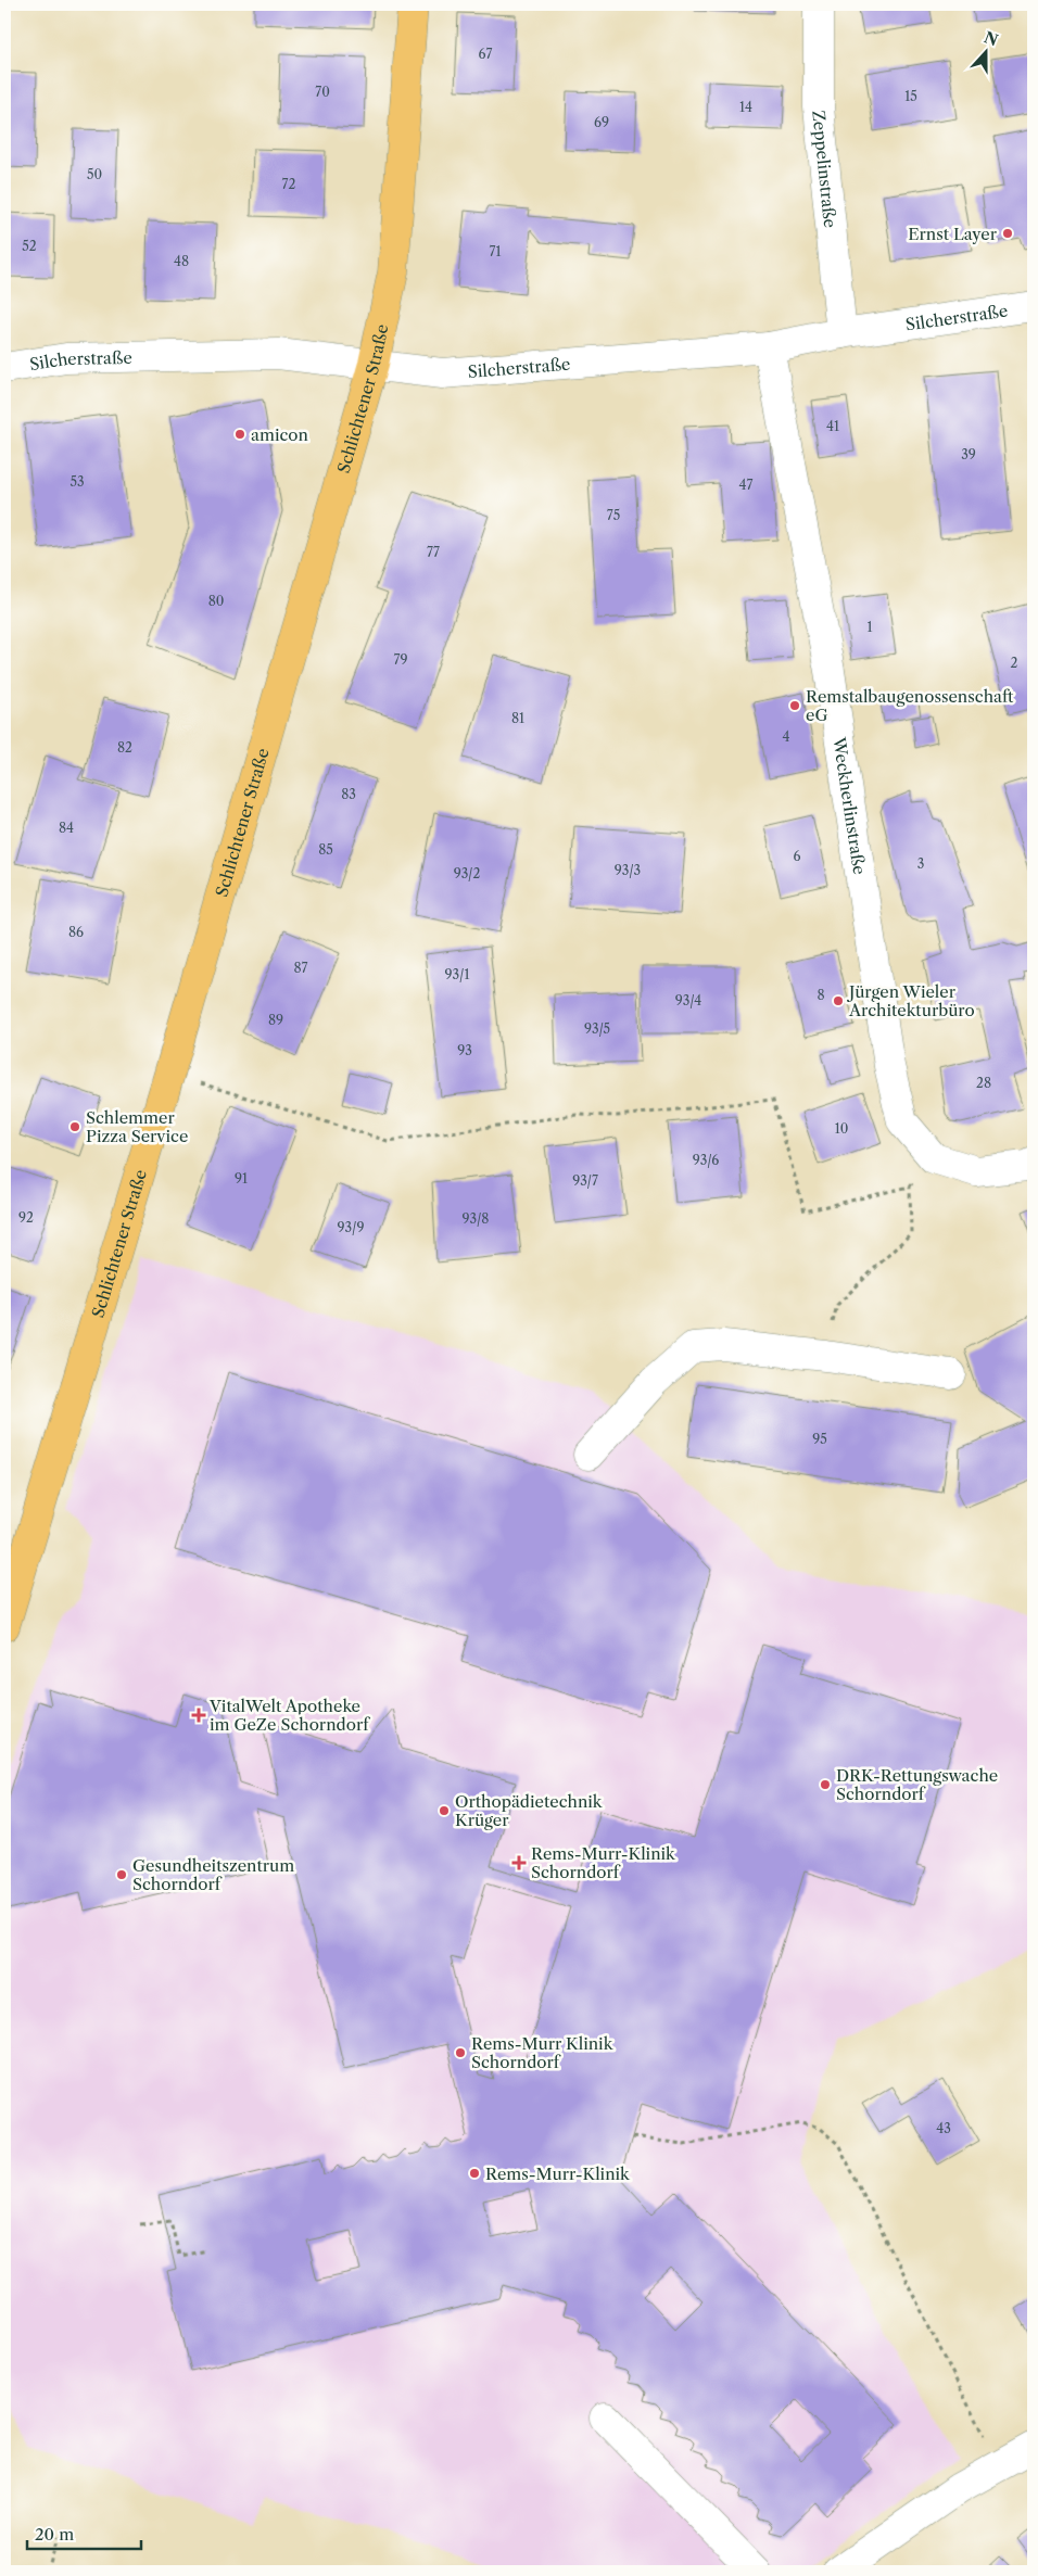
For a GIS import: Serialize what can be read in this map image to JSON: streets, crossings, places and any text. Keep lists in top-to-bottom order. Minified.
{"streets":{"main road":["Schlichtener Straße"],"street":["Zeppelinstraße","Silcherstraße","Weckherlinstraße"]},"crossings":[["Zeppelinstraße","Silcherstraße"],["Silcherstraße","Schlichtener Straße"],["Silcherstraße","Weckherlinstraße"]],"places":{"other":["Ernst Layer","amicon","Remstalbaugenossenschaft eG","Jürgen Wieler Architekturbüro","Schlemmer Pizza Service","DRK-Rettungswache Schorndorf","Orthopädietechnik Krüger","Gesundheitszentrum Schorndorf","Rems-Murr Klinik Schorndorf","Rems-Murr-Klinik"],"health":["VitalWelt Apotheke im GeZe Schorndorf","Rems-Murr-Klinik Schorndorf"]},"house_numbers":["67","70","15","14","69","50","72","52","71","48","41","39","53","47","75","77","80","1","79","2","81","4","82","83","84","85","6","3","93/3","93/2","86","87","93/1","8","93/4","89","93/5","93","28","10","93/6","91","93/7","92","93/8","93/9","95","43"],"scale_bar":"20 m","north":"top"}
